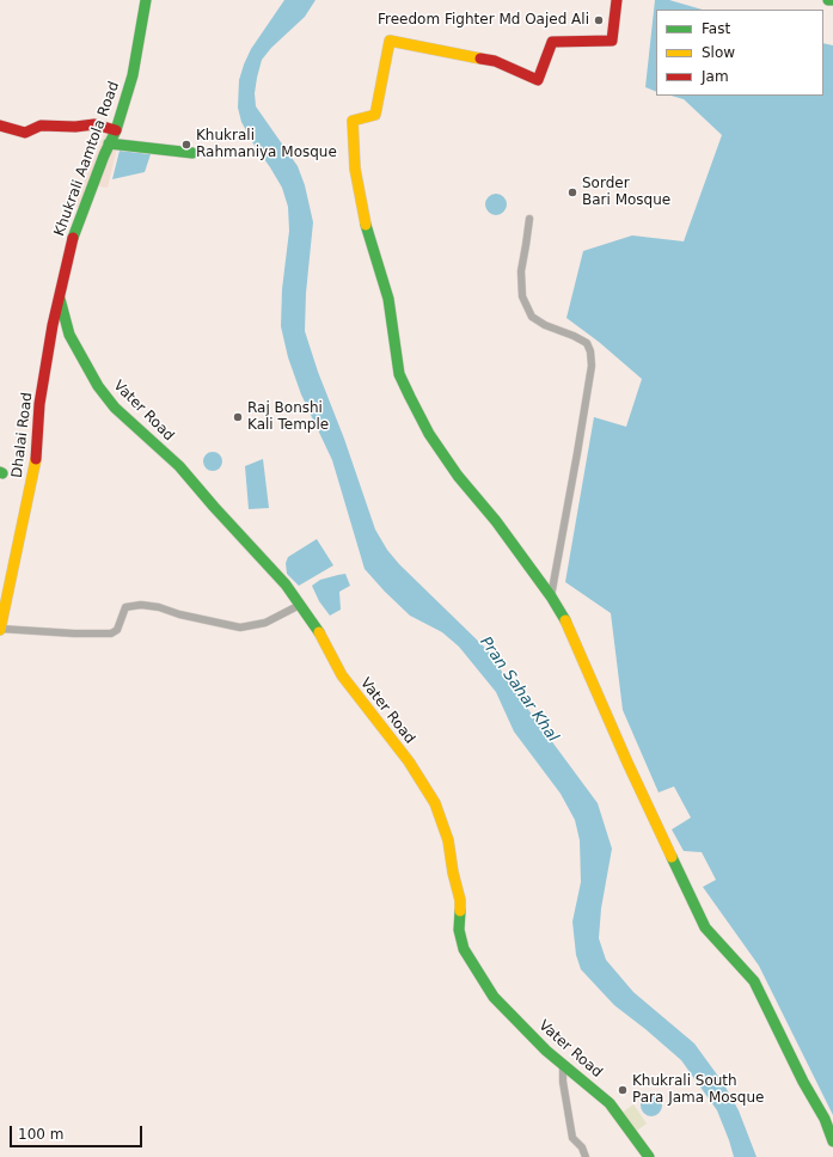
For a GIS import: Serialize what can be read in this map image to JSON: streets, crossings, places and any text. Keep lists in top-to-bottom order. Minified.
{"streets":{"street":["Khukrali Aamtola Road","Vater Road","Dhalai Road"]},"crossings":[["Khukrali Aamtola Road","Vater Road"],["Khukrali Aamtola Road","Dhalai Road"],["Vater Road","Dhalai Road"]],"water":["Pran Sahar Khal"],"places":["Freedom Fighter Md Oajed Ali","Khukrali Rahmaniya Mosque","Sorder Bari Mosque","Raj Bonshi Kali Temple","Khukrali South Para Jama Mosque"],"legend":["Fast","Slow","Jam"],"scale_bar":"100 m"}
